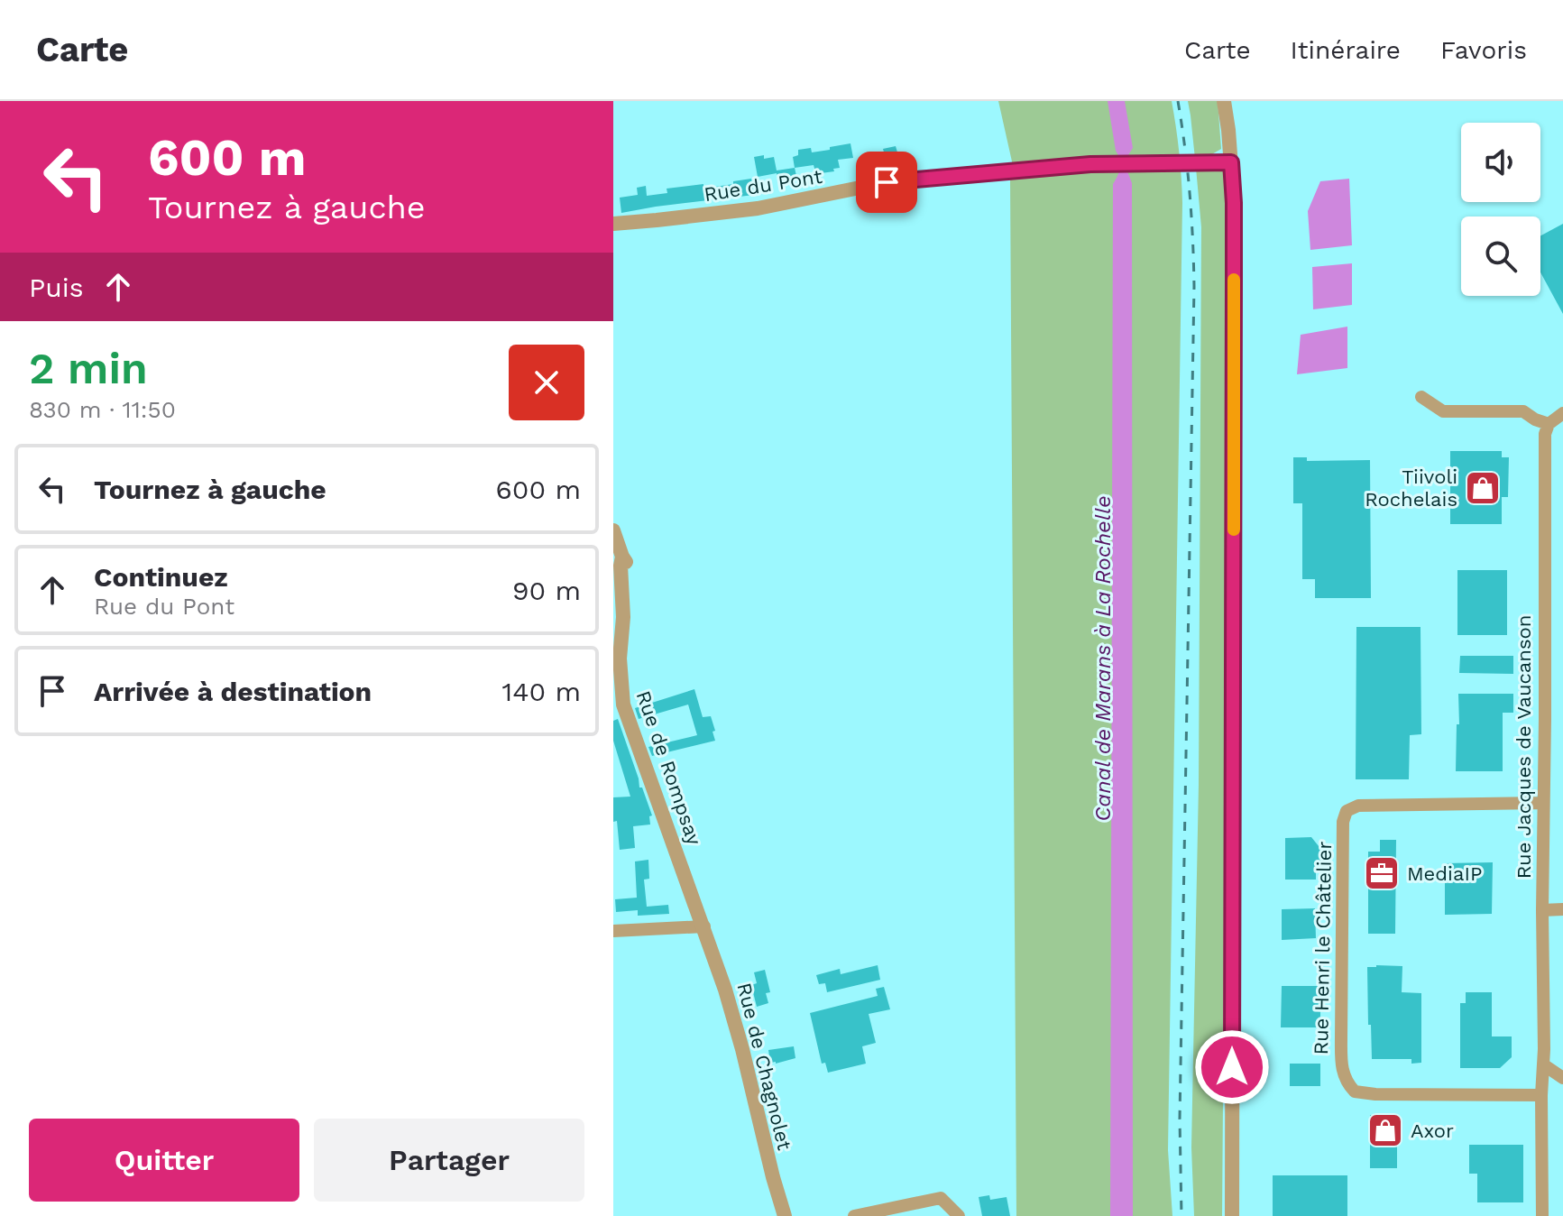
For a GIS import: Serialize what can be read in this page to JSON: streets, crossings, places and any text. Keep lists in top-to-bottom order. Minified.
{"streets":{"street":["Rue du Pont","Rue Jacques de Vaucanson","Rue de Rompsay","Rue Henri le Châtelier","Rue de Chagnolet"]},"crossings":[["Rue Jacques de Vaucanson","Rue Henri le Châtelier"],["Rue de Rompsay","Rue de Chagnolet"]],"water":["Canal de Marans à La Rochelle"],"places":{"shop":["Tiivoli Rochelais","Axor"],"office":["MediaIP"]},"page":{"header":"Carte","nav":["Carte","Itinéraire","Favoris"],"turn":["600 m","Tournez à gauche"],"then":"Puis","heading":["2 min","830 m · 11:50"],"list":[{"name":"Tournez à gauche","value":"600 m"},{"name":"Continuez","note":"Rue du Pont","value":"90 m"},{"name":"Arrivée à destination","value":"140 m"}],"buttons":["Quitter","Partager"]}}
